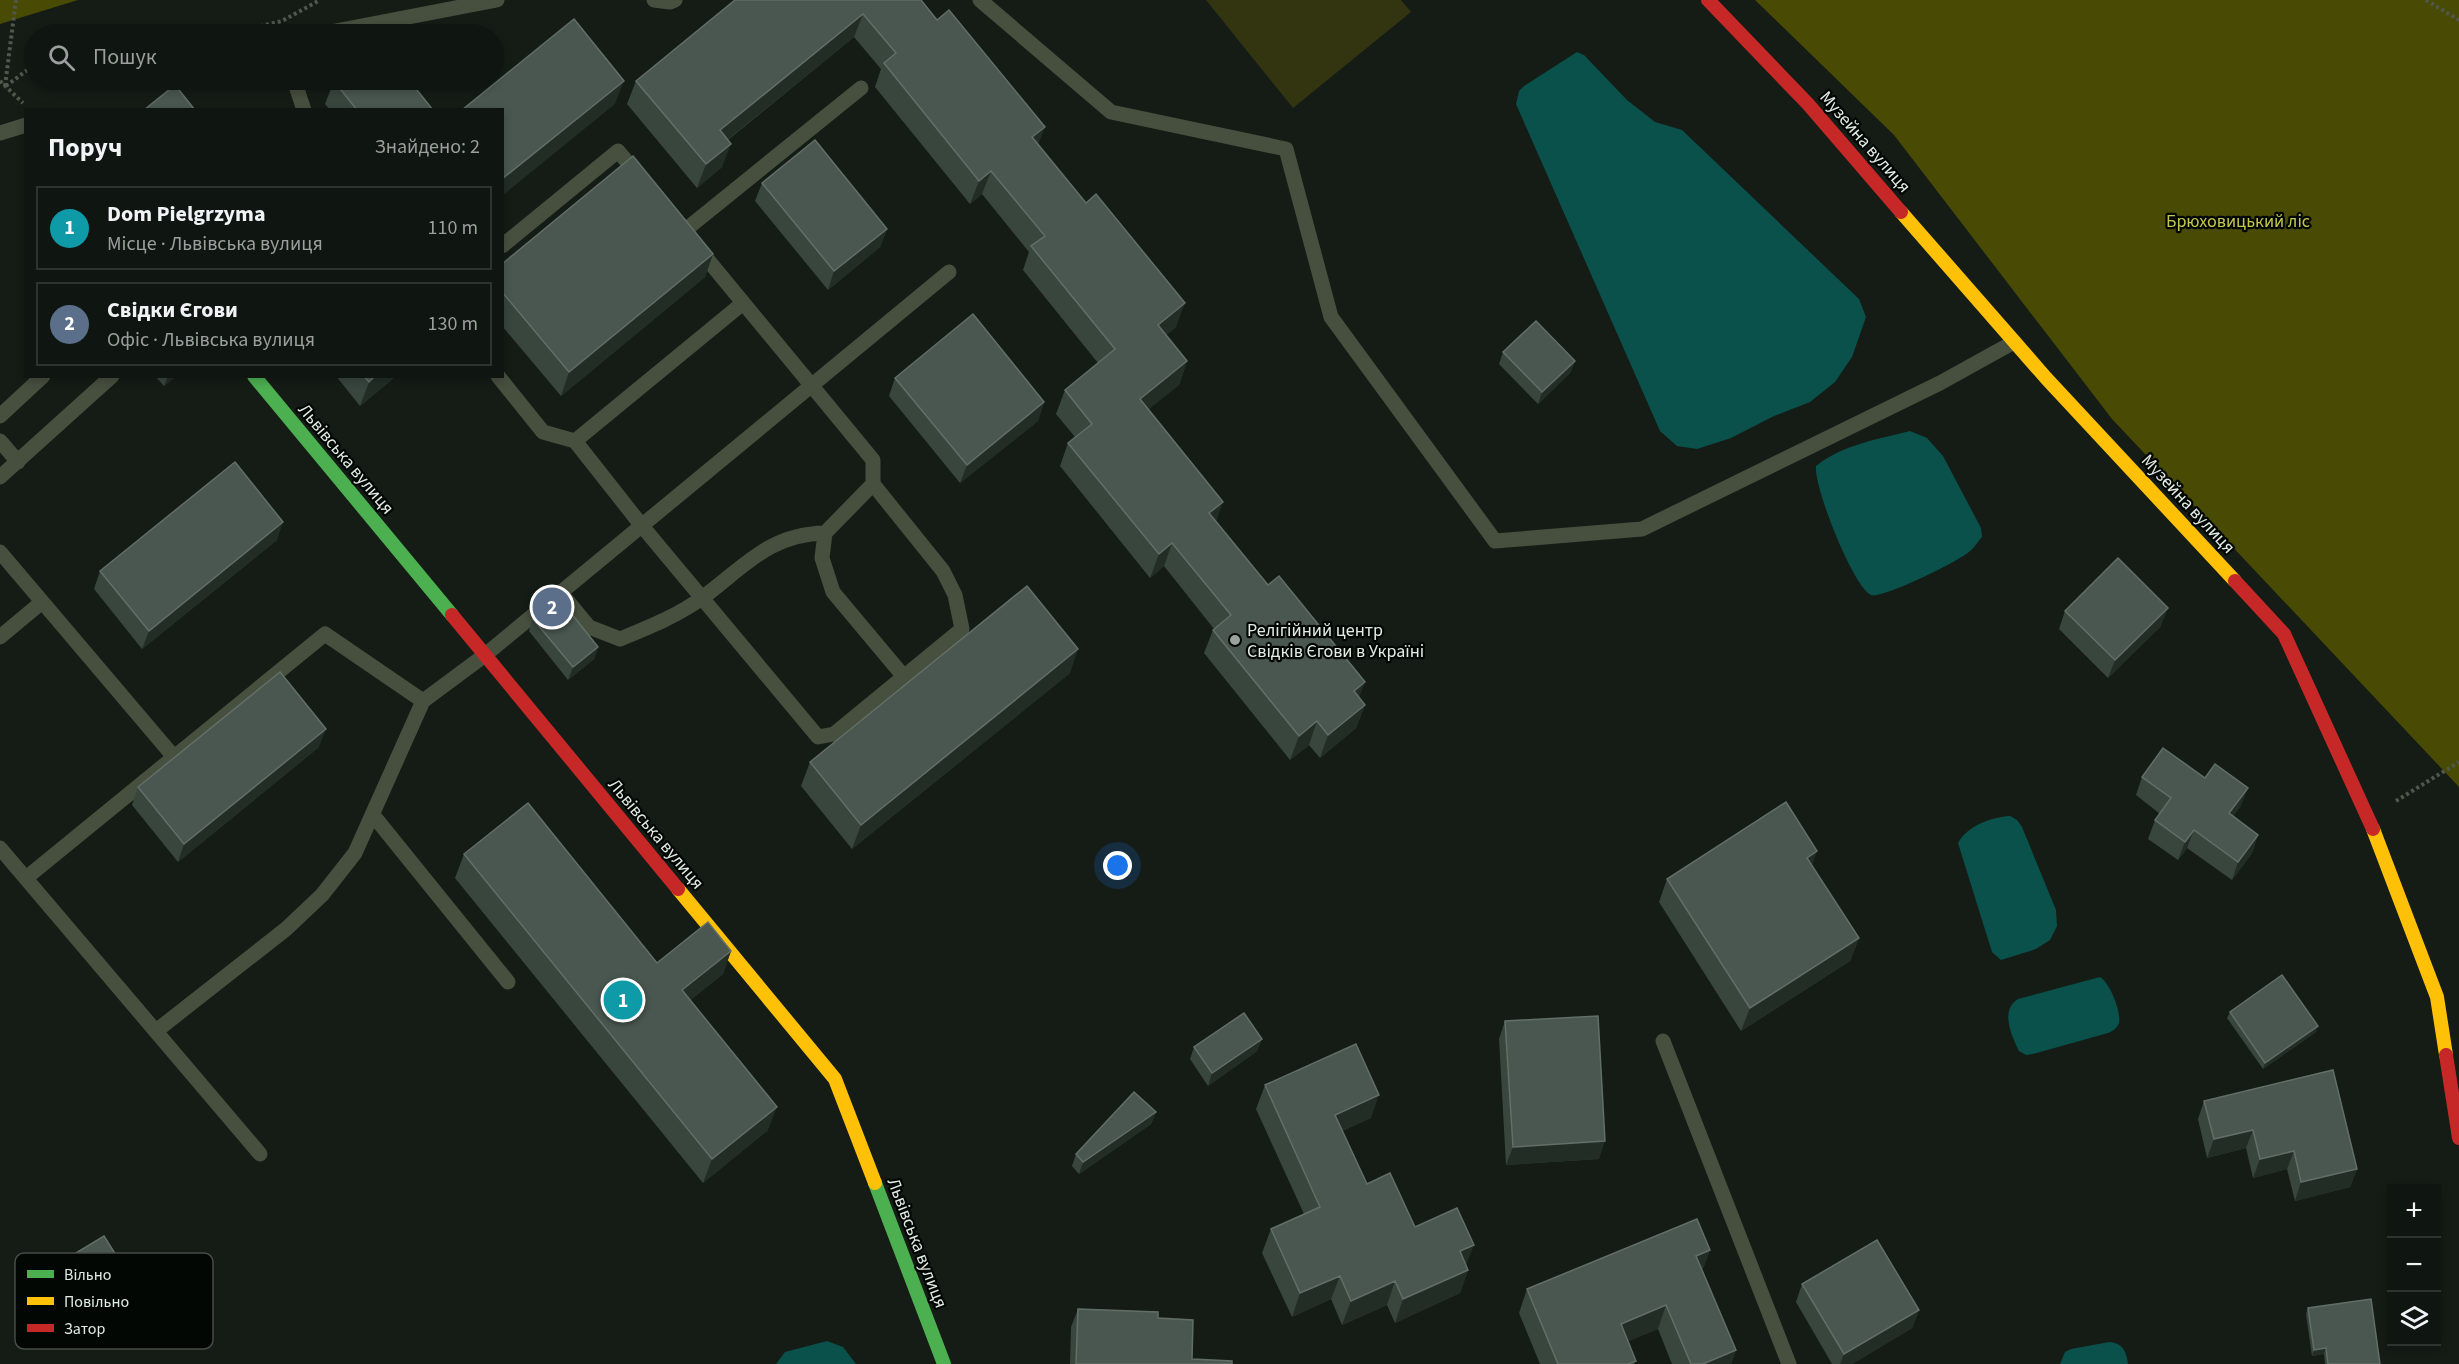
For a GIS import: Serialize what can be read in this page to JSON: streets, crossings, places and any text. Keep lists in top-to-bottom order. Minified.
{"streets":{"street":["Музейна вулиця","Львівська вулиця"]},"parks":["Брюховицький ліс"],"places":["Релігійний центр Свідків Єгови в Україні"],"legend":["Вільно","Повільно","Затор"],"page":{"search":"Пошук","heading":["Поруч","Знайдено: 2"],"list":[{"mark":"1","name":"Dom Pielgrzyma","note":"Місце · Львівська вулиця","value":"110 m"},{"mark":"2","name":"Свідки Єгови","note":"Офіс · Львівська вулиця","value":"130 m"}],"pins":["2","1"],"map_buttons":["+","−"]}}
